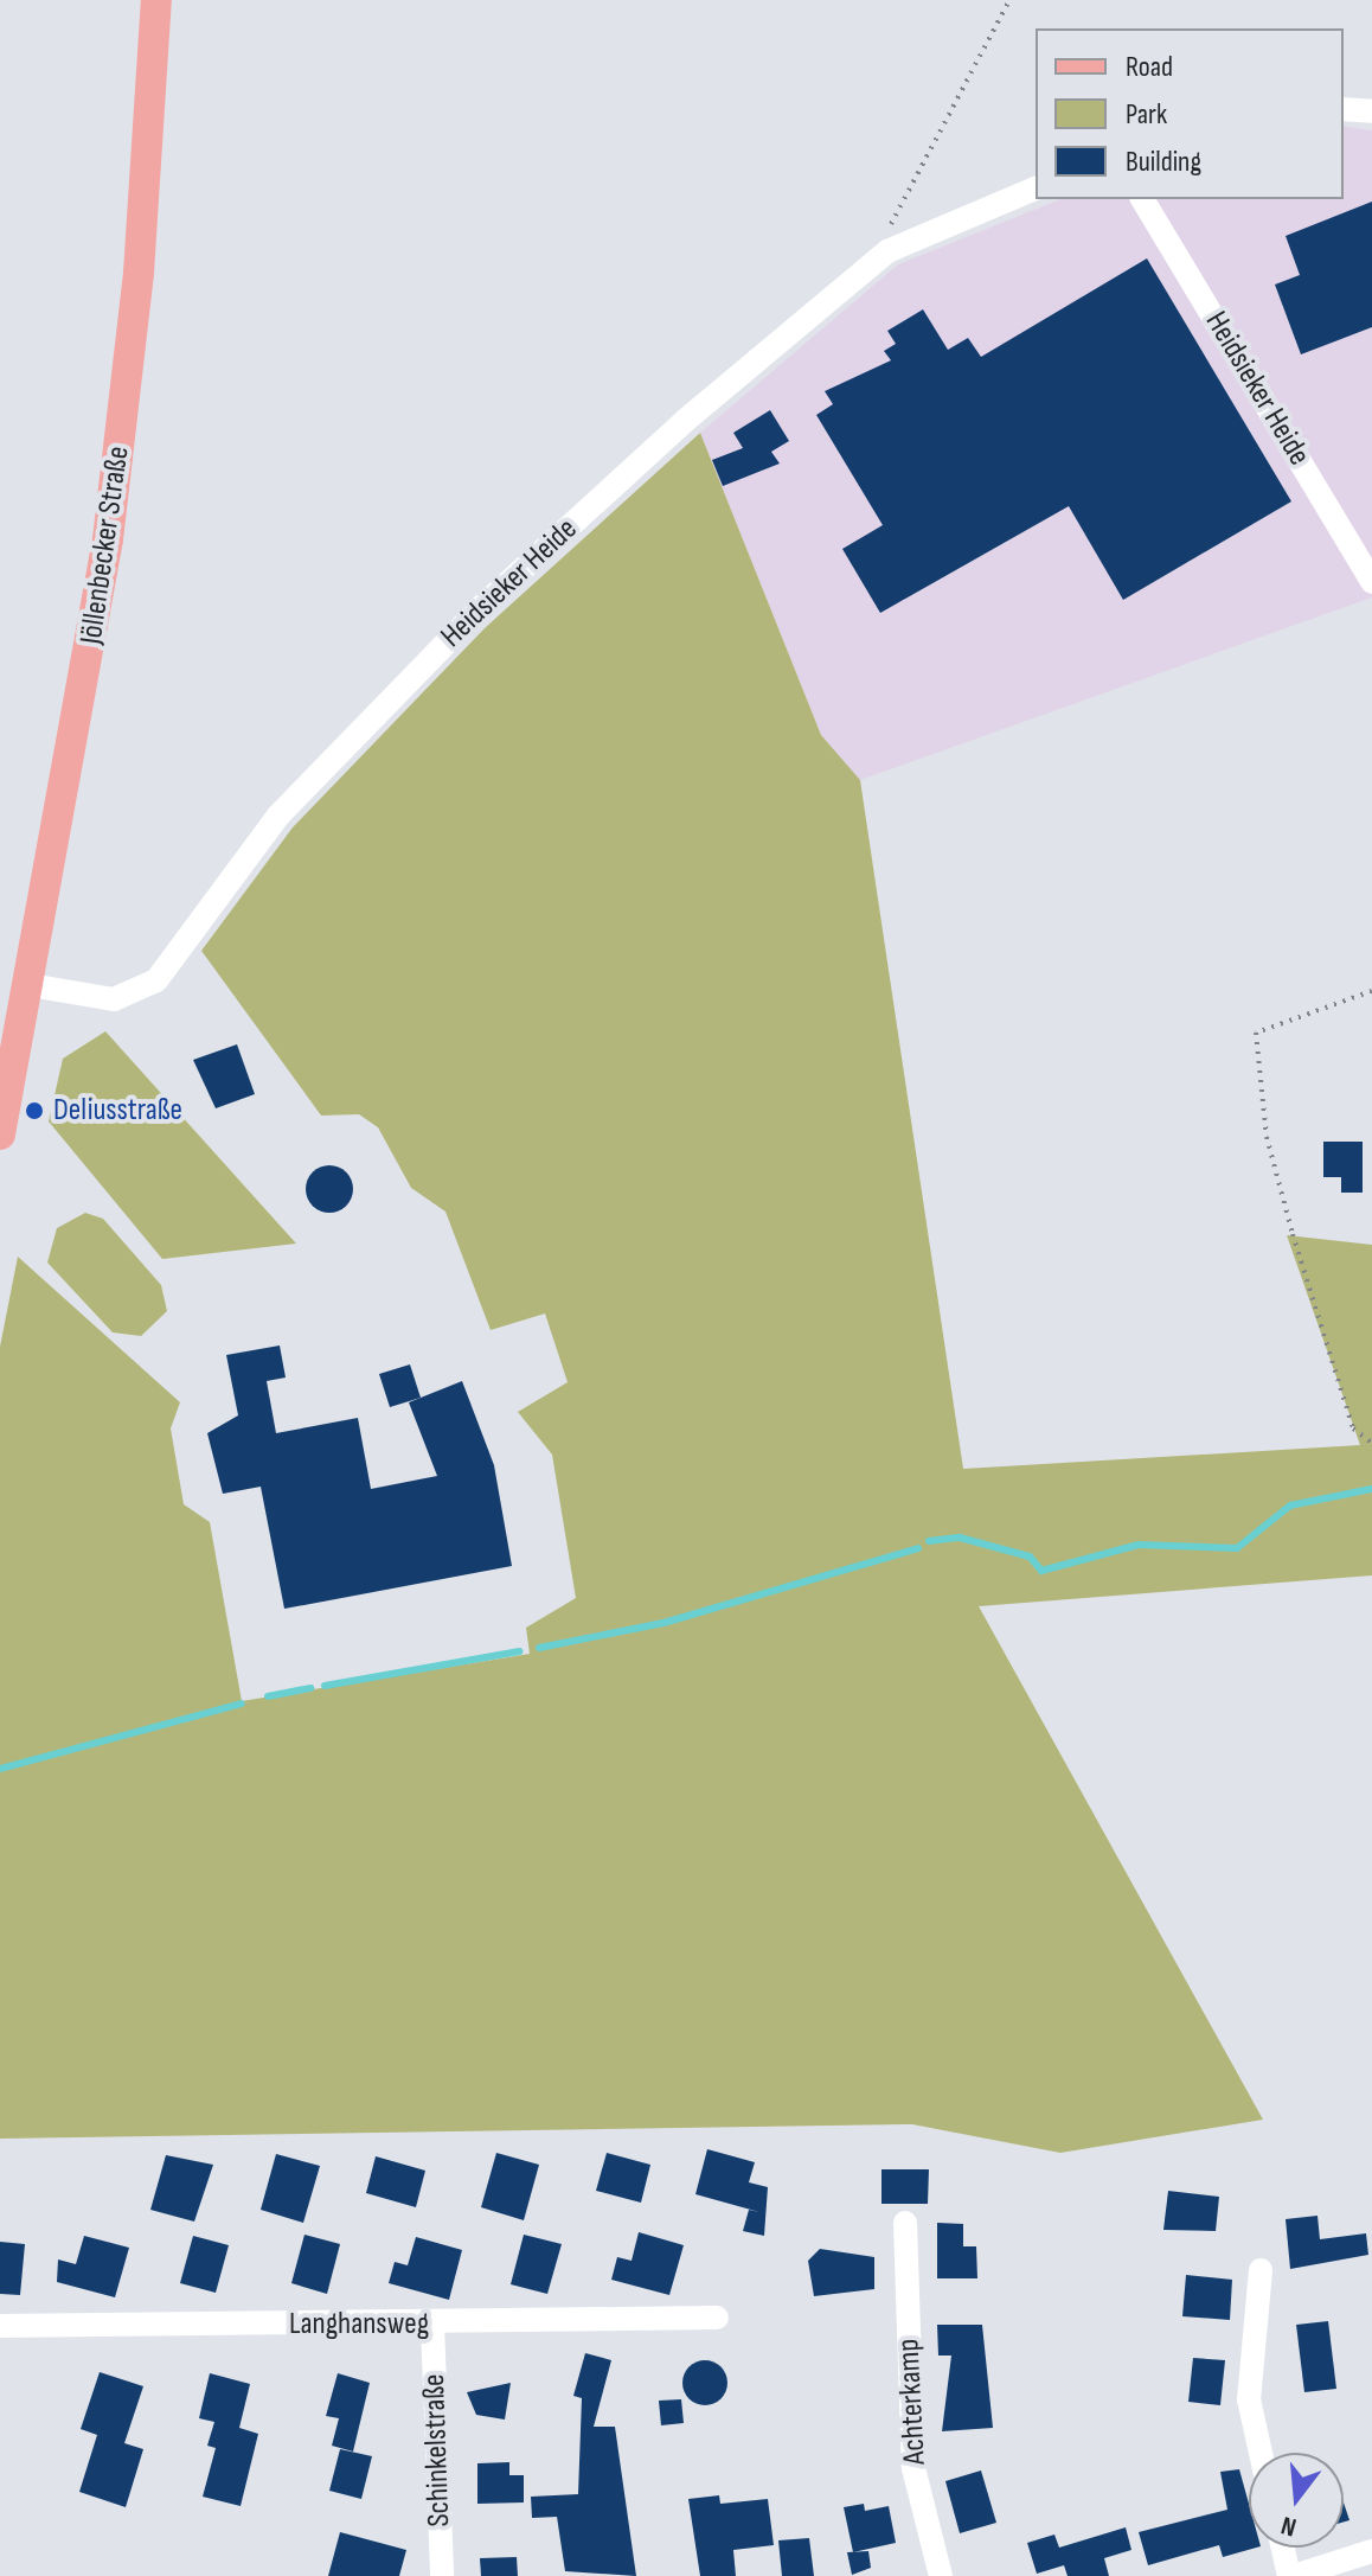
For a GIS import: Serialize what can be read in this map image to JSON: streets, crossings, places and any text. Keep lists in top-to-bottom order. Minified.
{"streets":{"main road":["Jöllenbecker Straße"],"street":["Heidsieker Heide","Langhansweg","Achterkamp","Schinkelstraße"]},"crossings":[["Heidsieker Heide","Jöllenbecker Straße"],["Langhansweg","Schinkelstraße"]],"places":["Deliusstraße"],"legend":["Road","Park","Building"],"north":"bottom"}
